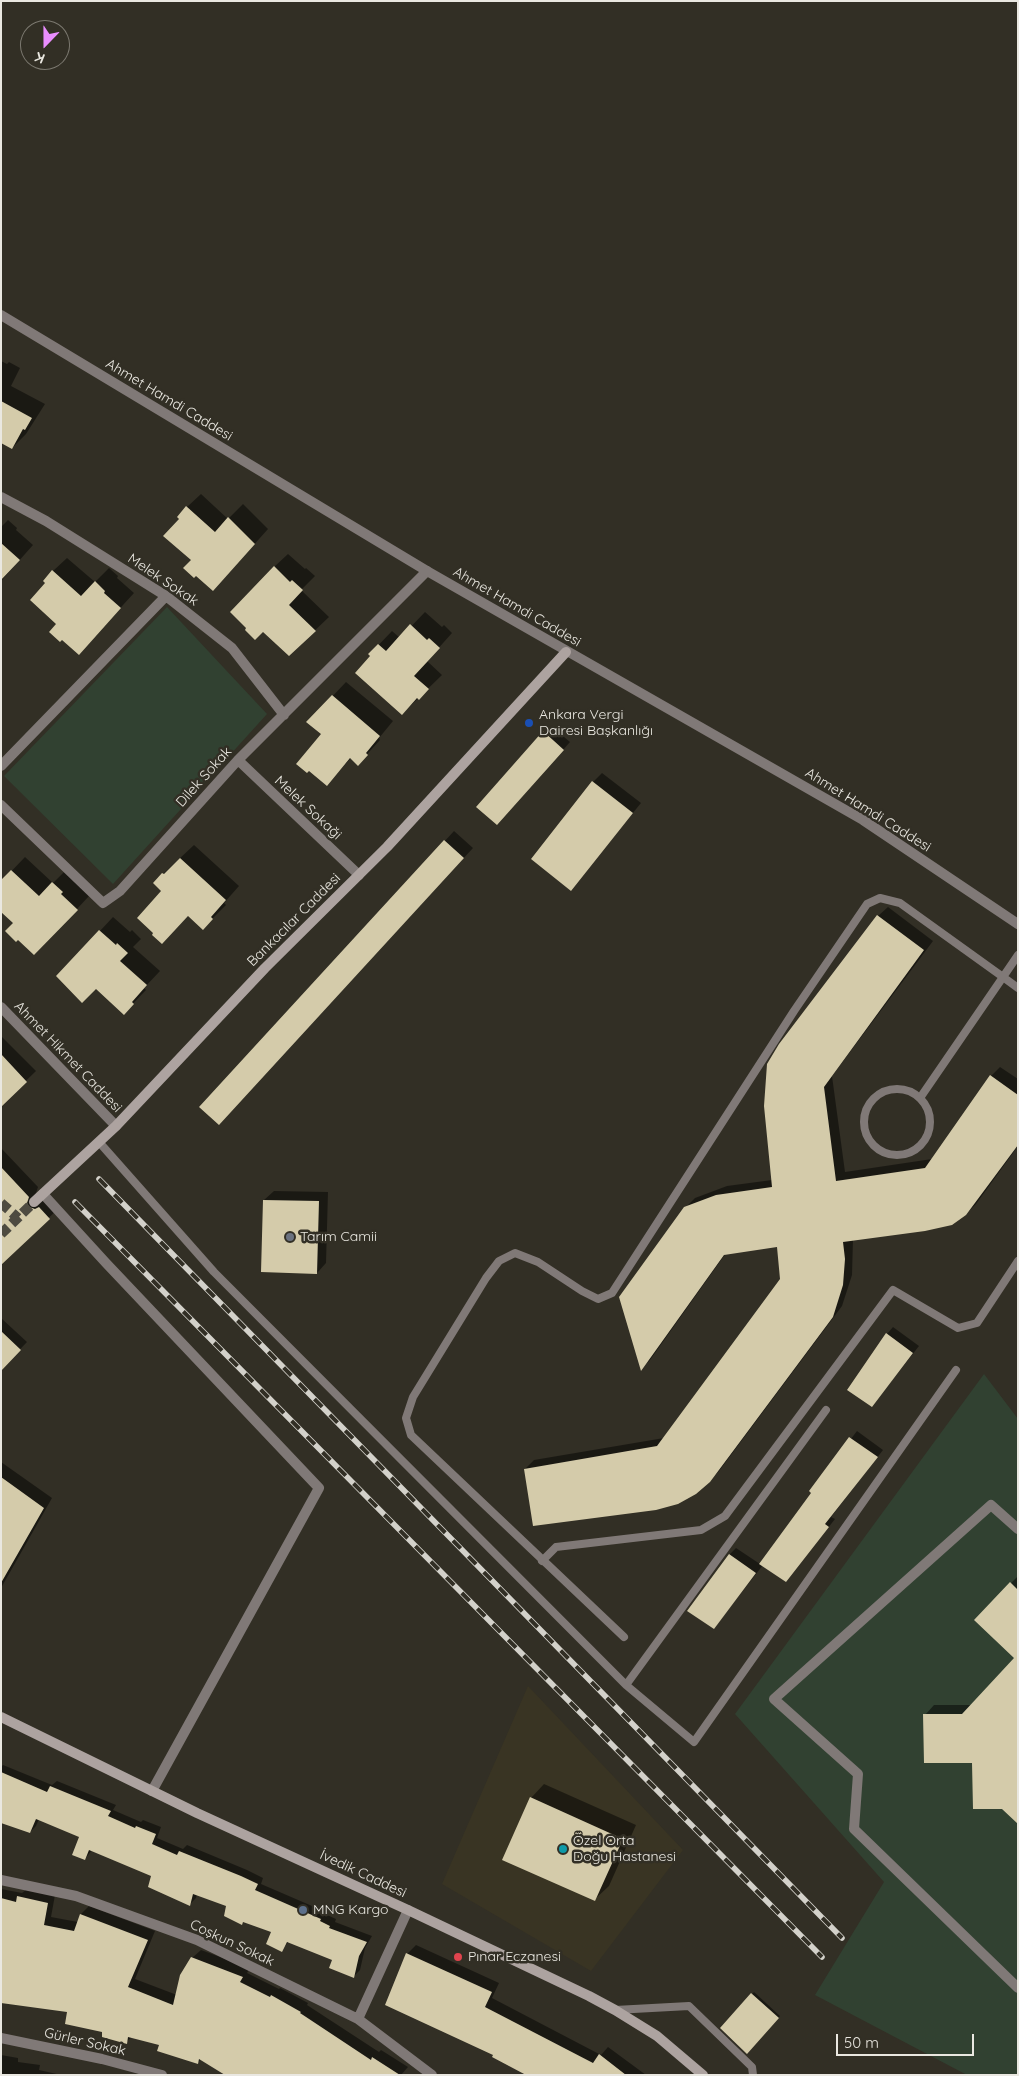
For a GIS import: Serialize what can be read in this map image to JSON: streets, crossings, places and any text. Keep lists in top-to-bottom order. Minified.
{"streets":{"main road":["Bankacılar Caddesi","İvedik Caddesi"],"street":["Ahmet Hamdi Caddesi","Melek Sokak","Dilek Sokak","Melek Sokaği","Ahmet Hikmet Caddesi","Coşkun Sokak","Gürler Sokak"]},"crossings":[["Ahmet Hamdi Caddesi","Dilek Sokak"],["Ahmet Hamdi Caddesi","Bankacılar Caddesi"],["Melek Sokak","Dilek Sokak"],["Dilek Sokak","Melek Sokaği"],["Melek Sokaği","Bankacılar Caddesi"],["Bankacılar Caddesi","Ahmet Hikmet Caddesi"]],"places":["Ankara Vergi Dairesi Başkanlığı","Tarım Camii","Özel Orta Doğu Hastanesi","MNG Kargo","Pınar Eczanesi"],"scale_bar":"50 m","north":"bottom"}
